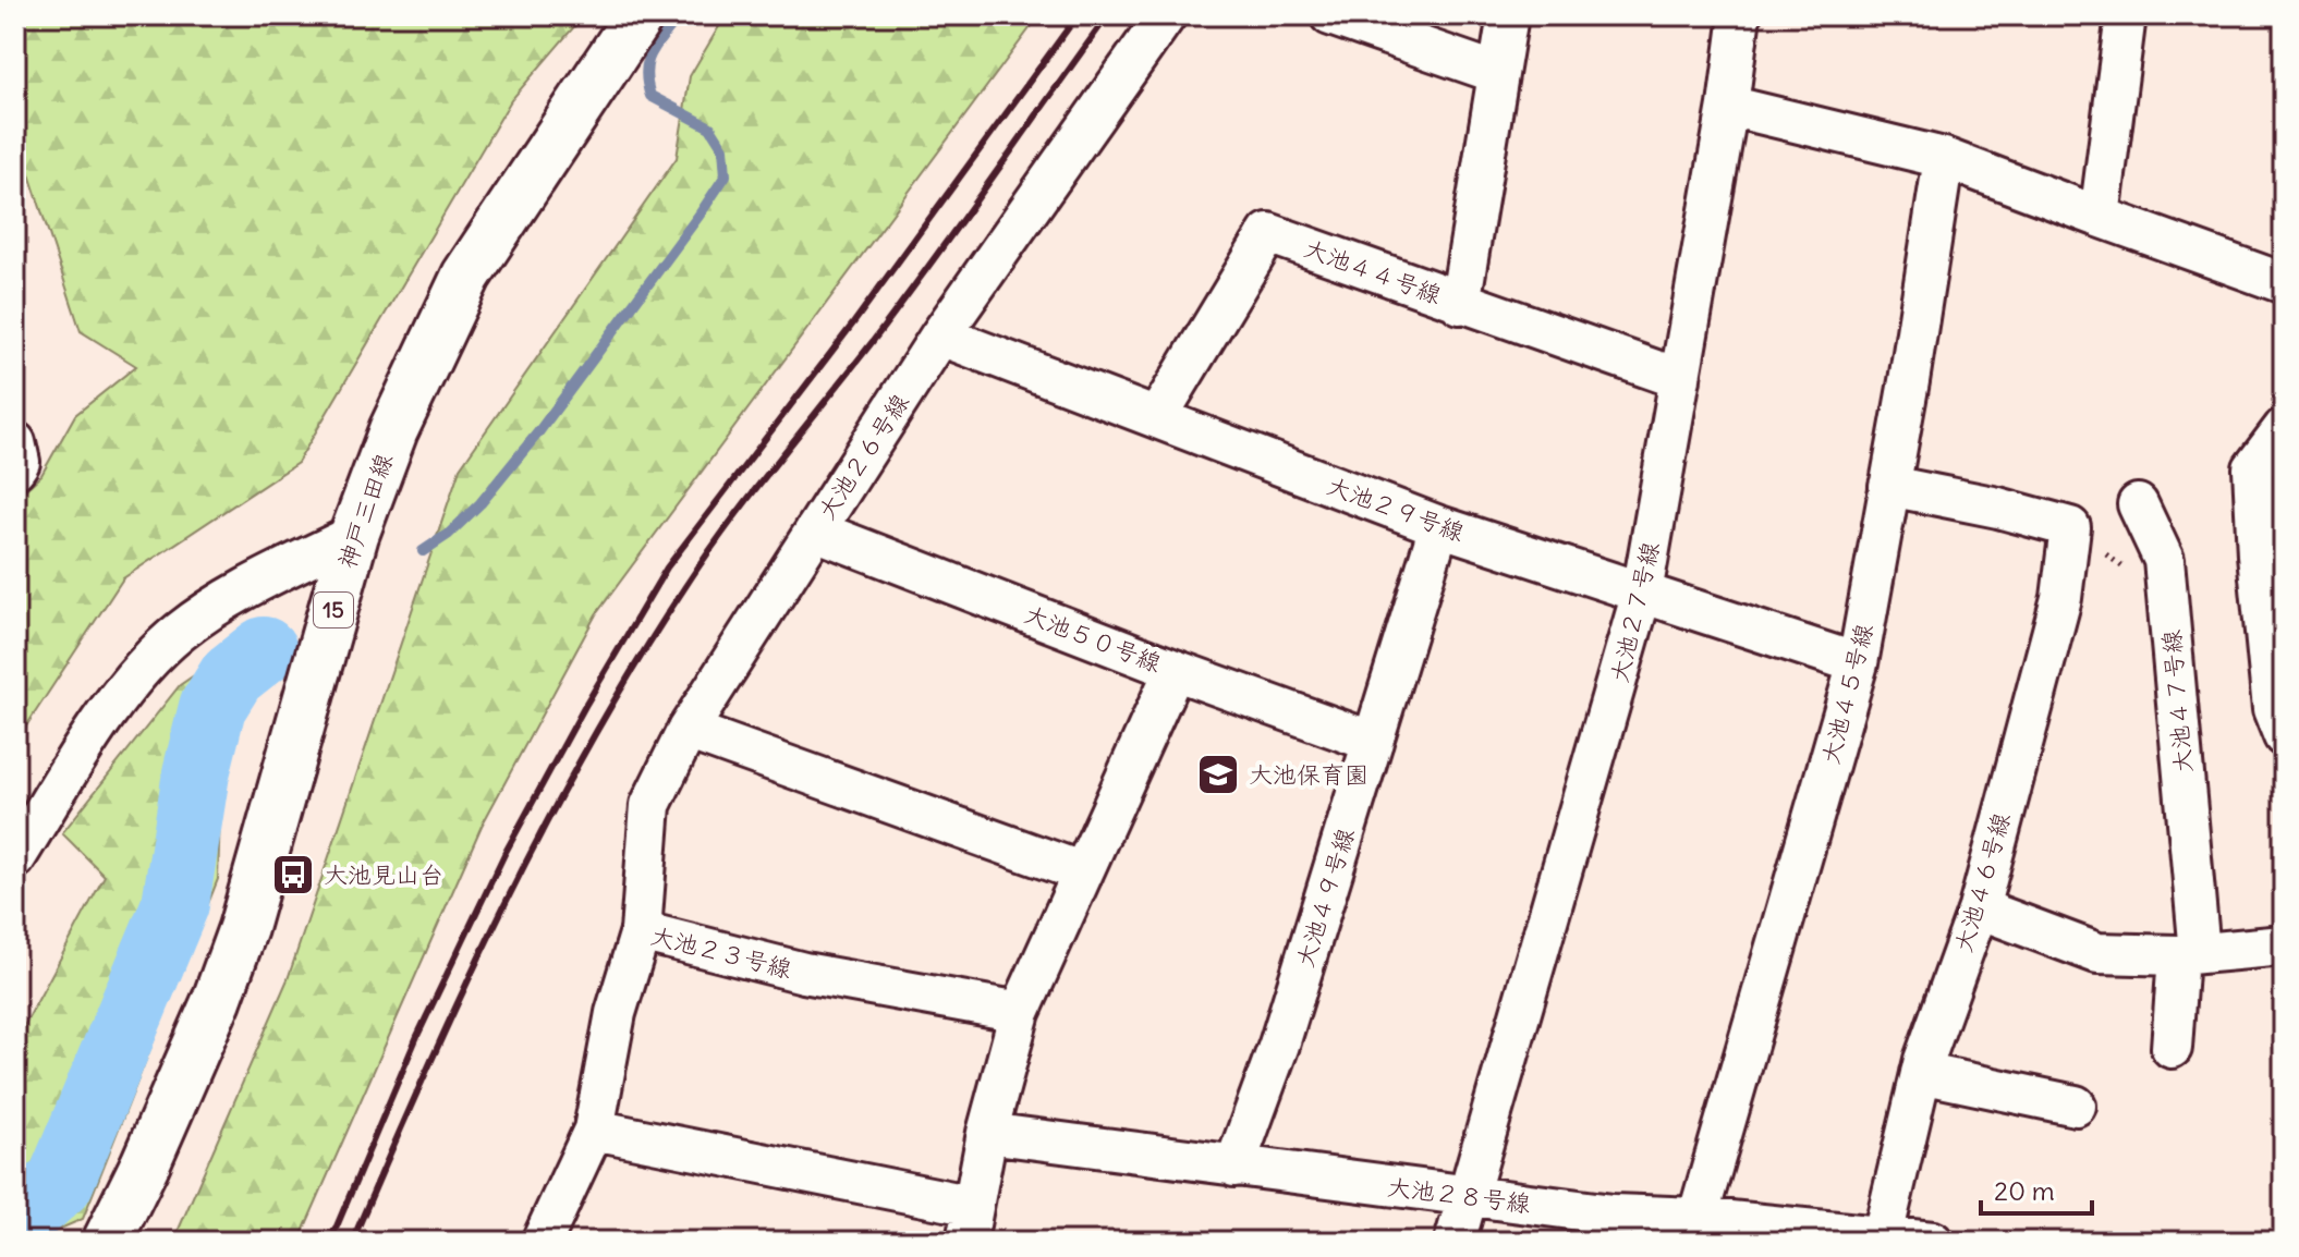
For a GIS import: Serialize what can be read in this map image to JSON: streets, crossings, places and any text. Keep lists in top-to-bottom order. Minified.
{"streets":{"main road":["神戸三田線","15"],"street":["大池４４号線","大池２６号線","大池２９号線","大池２７号線","大池５０号線","大池４５号線","大池４７号線","大池４６号線","大池４９号線","大池２３号線","大池２８号線"]},"crossings":[["大池４４号線","大池２９号線"],["大池４４号線","大池２７号線"],["大池２６号線","大池２９号線"],["大池２６号線","大池５０号線"],["大池２６号線","大池２３号線"],["大池２９号線","大池２７号線"],["大池２９号線","大池４５号線"],["大池２９号線","大池４９号線"],["大池２７号線","大池２８号線"],["大池５０号線","大池４９号線"],["大池４５号線","大池２８号線"],["大池４７号線","大池４６号線"],["大池４６号線","大池２８号線"],["大池４９号線","大池２８号線"]],"places":{"school or university":["大池保育園"],"bus stop":["大池見山台"]},"scale_bar":"20 m"}
